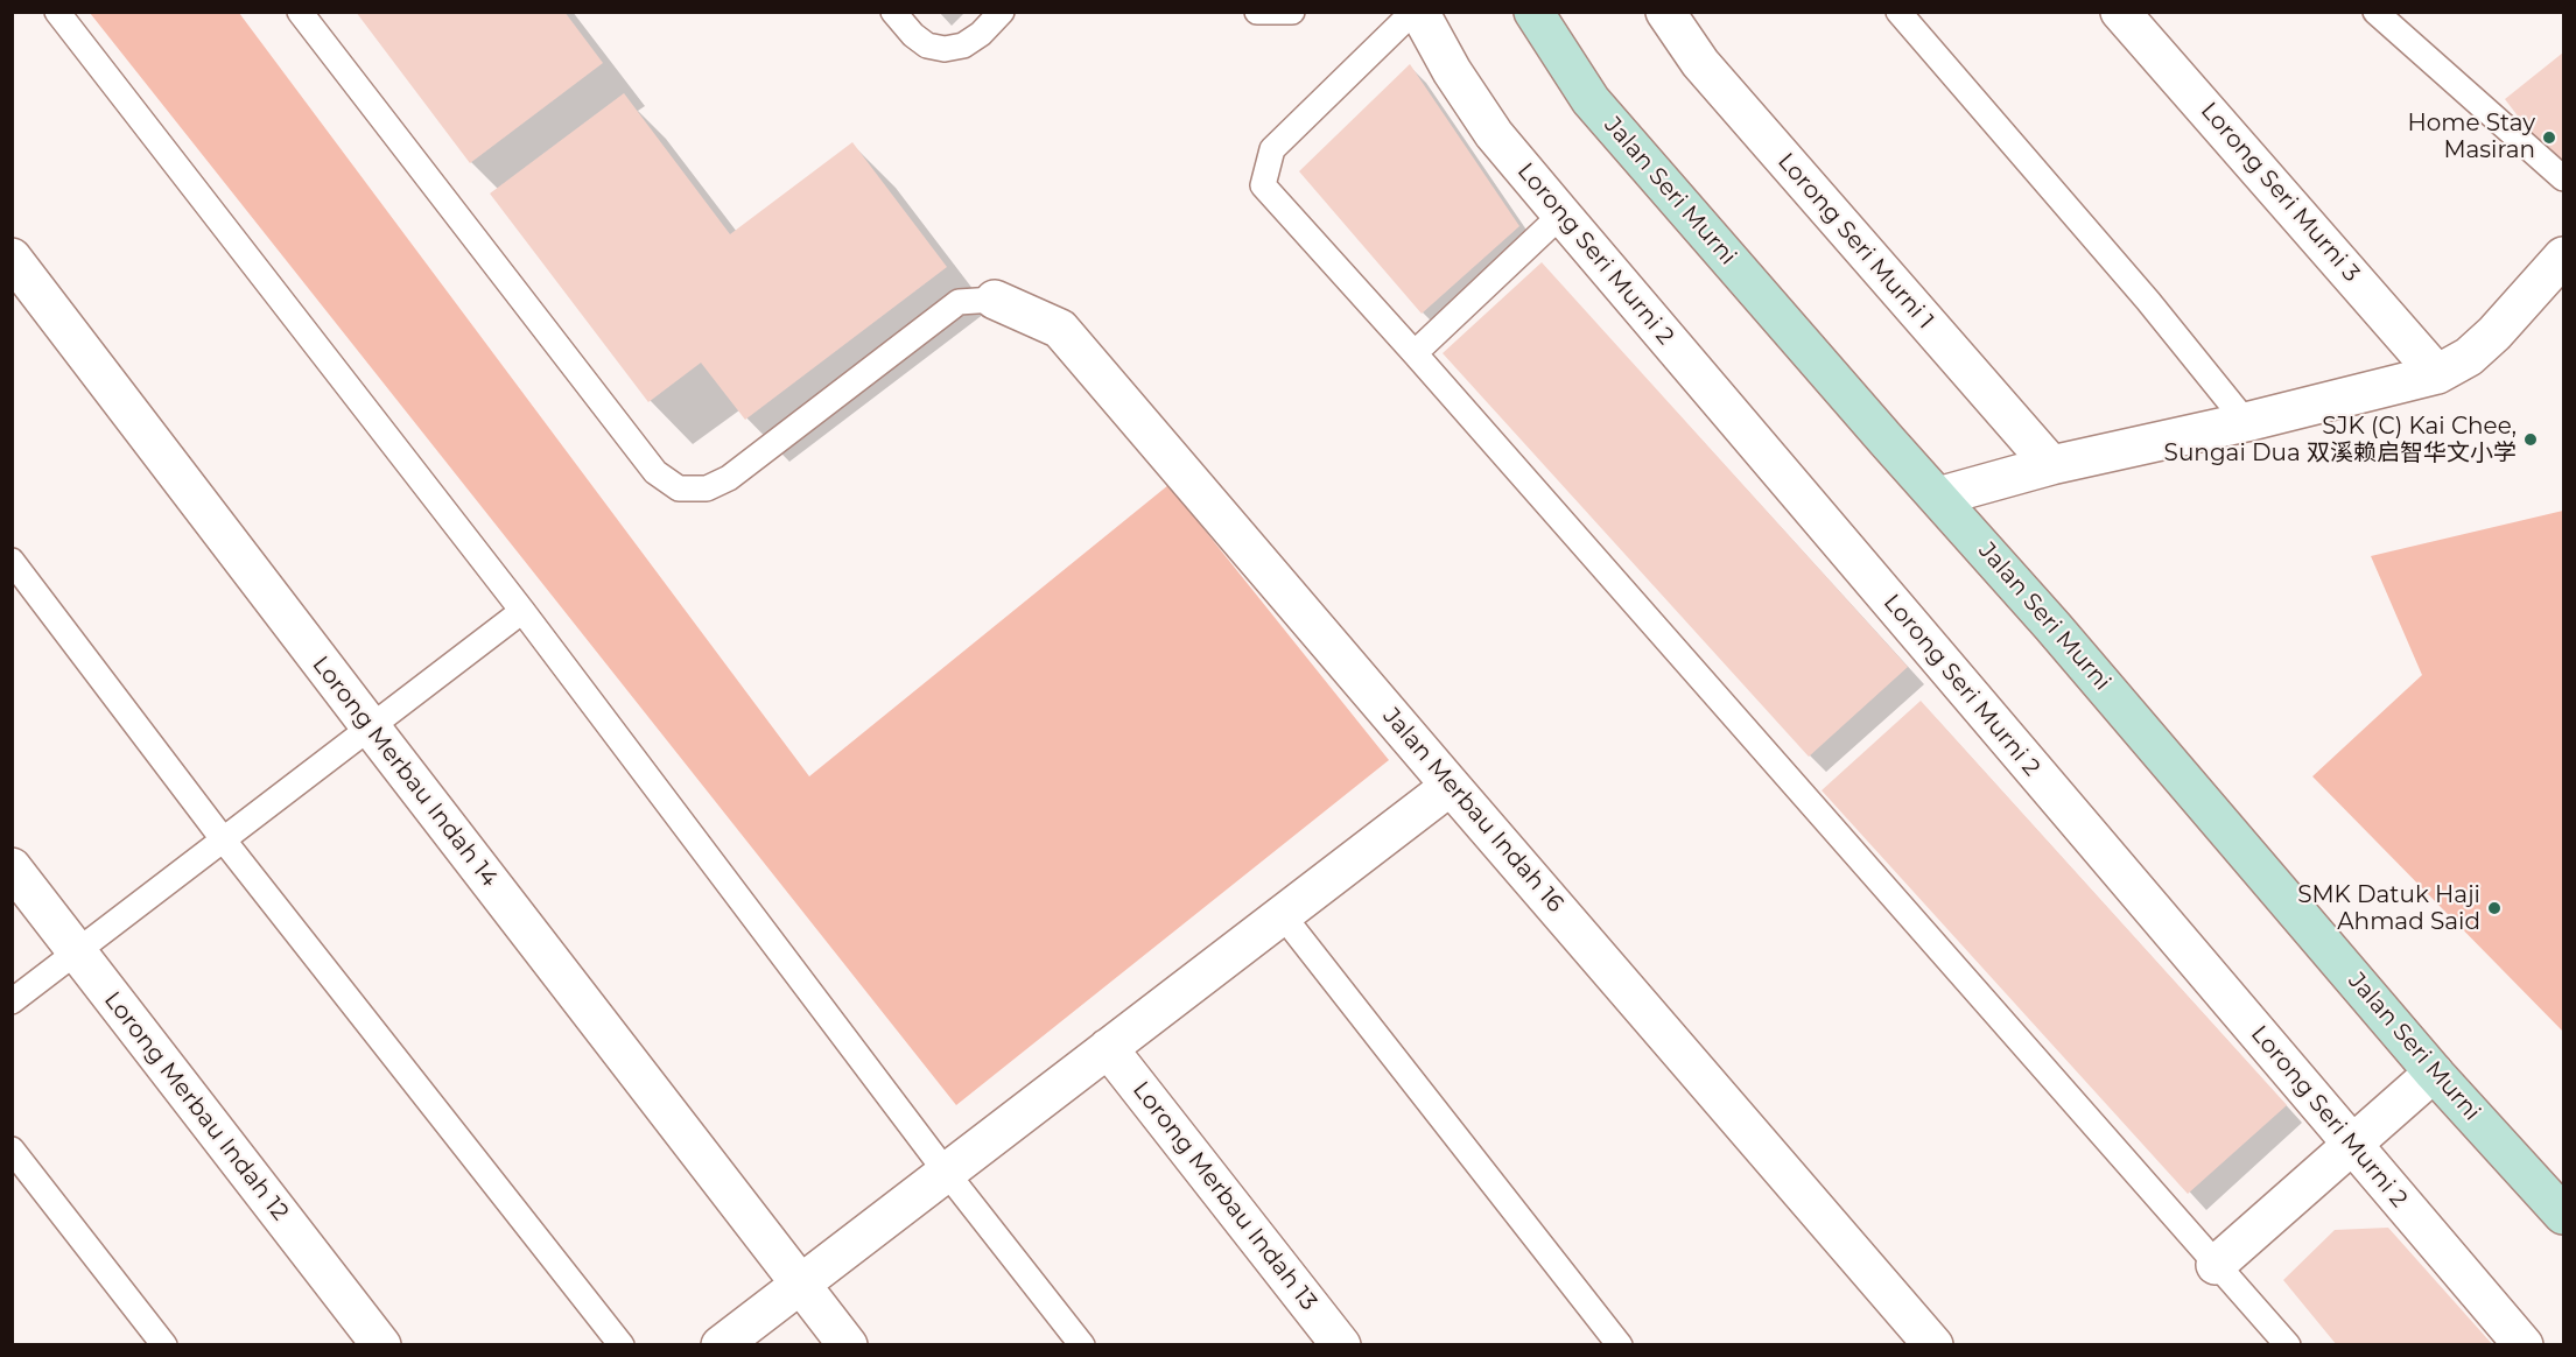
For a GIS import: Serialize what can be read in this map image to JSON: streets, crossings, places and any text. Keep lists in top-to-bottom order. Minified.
{"streets":{"street":["Jalan Seri Murni","Lorong Seri Murni 3","Lorong Seri Murni 1","Lorong Seri Murni 2","Lorong Merbau Indah 14","Jalan Merbau Indah 16","Lorong Merbau Indah 12","Lorong Merbau Indah 13"]},"places":["Home Stay Masiran","SJK (C) Kai Chee, Sungai Dua 双溪赖启智华文小学","SMK Datuk Haji Ahmad Said"]}
